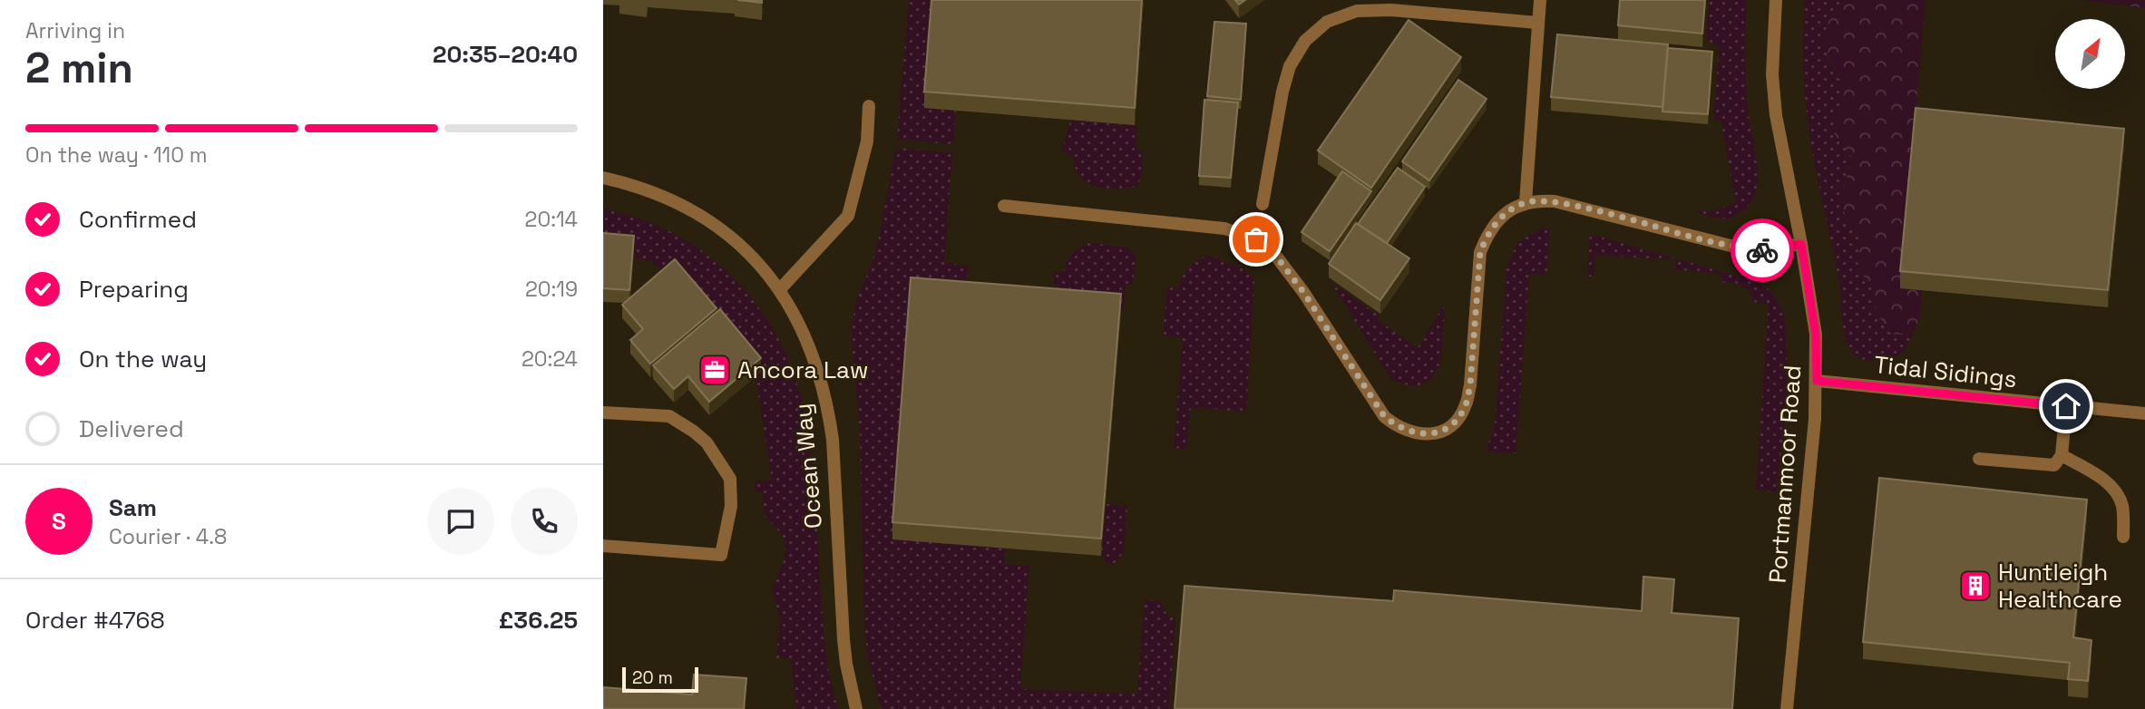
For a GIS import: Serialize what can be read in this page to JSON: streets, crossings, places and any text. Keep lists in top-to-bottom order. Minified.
{"streets":{"street":["Tidal Sidings","Ocean Way","Portmanmoor Road"]},"crossings":[["Tidal Sidings","Portmanmoor Road"]],"places":{"office":["Ancora Law"],"building":["Huntleigh Healthcare"]},"scale_bar":"20 m","north":"top right","page":{"heading":["2 min","Arriving in","20:35–20:40"],"panel":["Sam","Courier · 4.8","Order #4768","£36.25"],"bar":"On the way · 110 m","list":[["Confirmed","20:14"],["Preparing","20:19"],["On the way","20:24"],"Delivered"],"round":"S","scale":"20 m"}}
